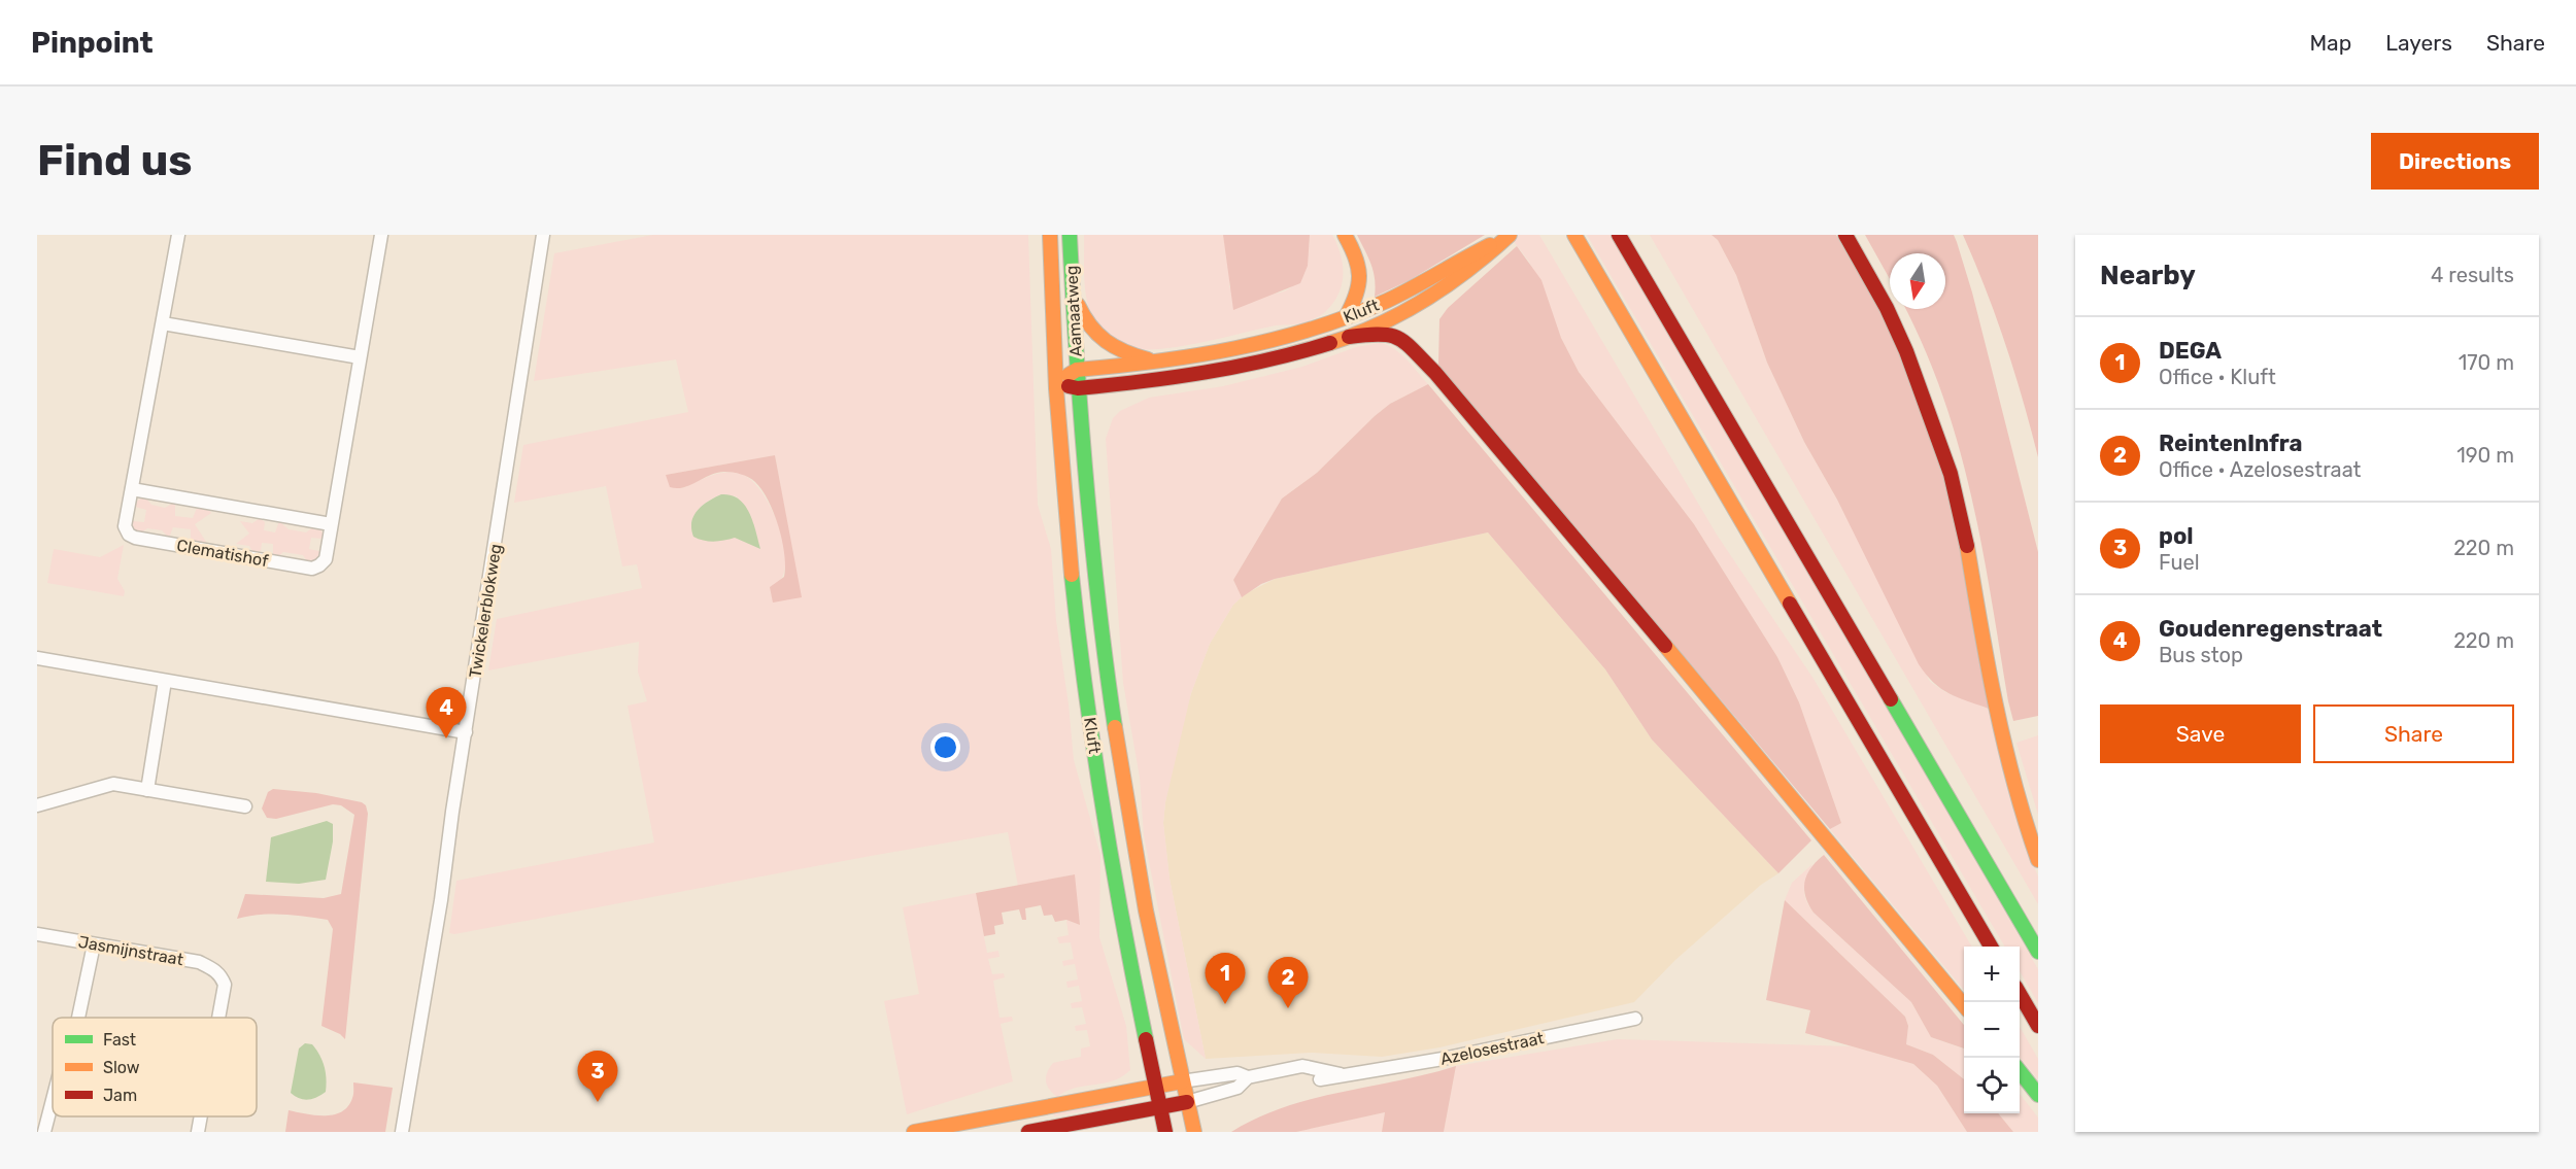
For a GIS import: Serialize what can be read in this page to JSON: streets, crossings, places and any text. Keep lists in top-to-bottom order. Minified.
{"streets":{"main road":["Aamaatweg","Kluft","Azelosestraat"],"street":["Clematishof","Twickelerblokweg","Jasmijnstraat"]},"crossings":[["Aamaatweg","Kluft"],["Kluft","Azelosestraat"]],"legend":["Fast","Slow","Jam"],"north":"bottom","page":{"header":"Pinpoint","nav":["Map","Layers","Share"],"buttons":["Directions",["Save","Share"]],"title":"Find us","heading":["Nearby","4 results"],"list":[{"mark":"1","name":"DEGA","note":"Office · Kluft","value":"170 m"},{"mark":"2","name":"ReintenInfra","note":"Office · Azelosestraat","value":"190 m"},{"mark":"3","name":"pol","note":"Fuel","value":"220 m"},{"mark":"4","name":"Goudenregenstraat","note":"Bus stop","value":"220 m"}],"pins":["4","1","2","3"],"map_buttons":["+","−"]}}
